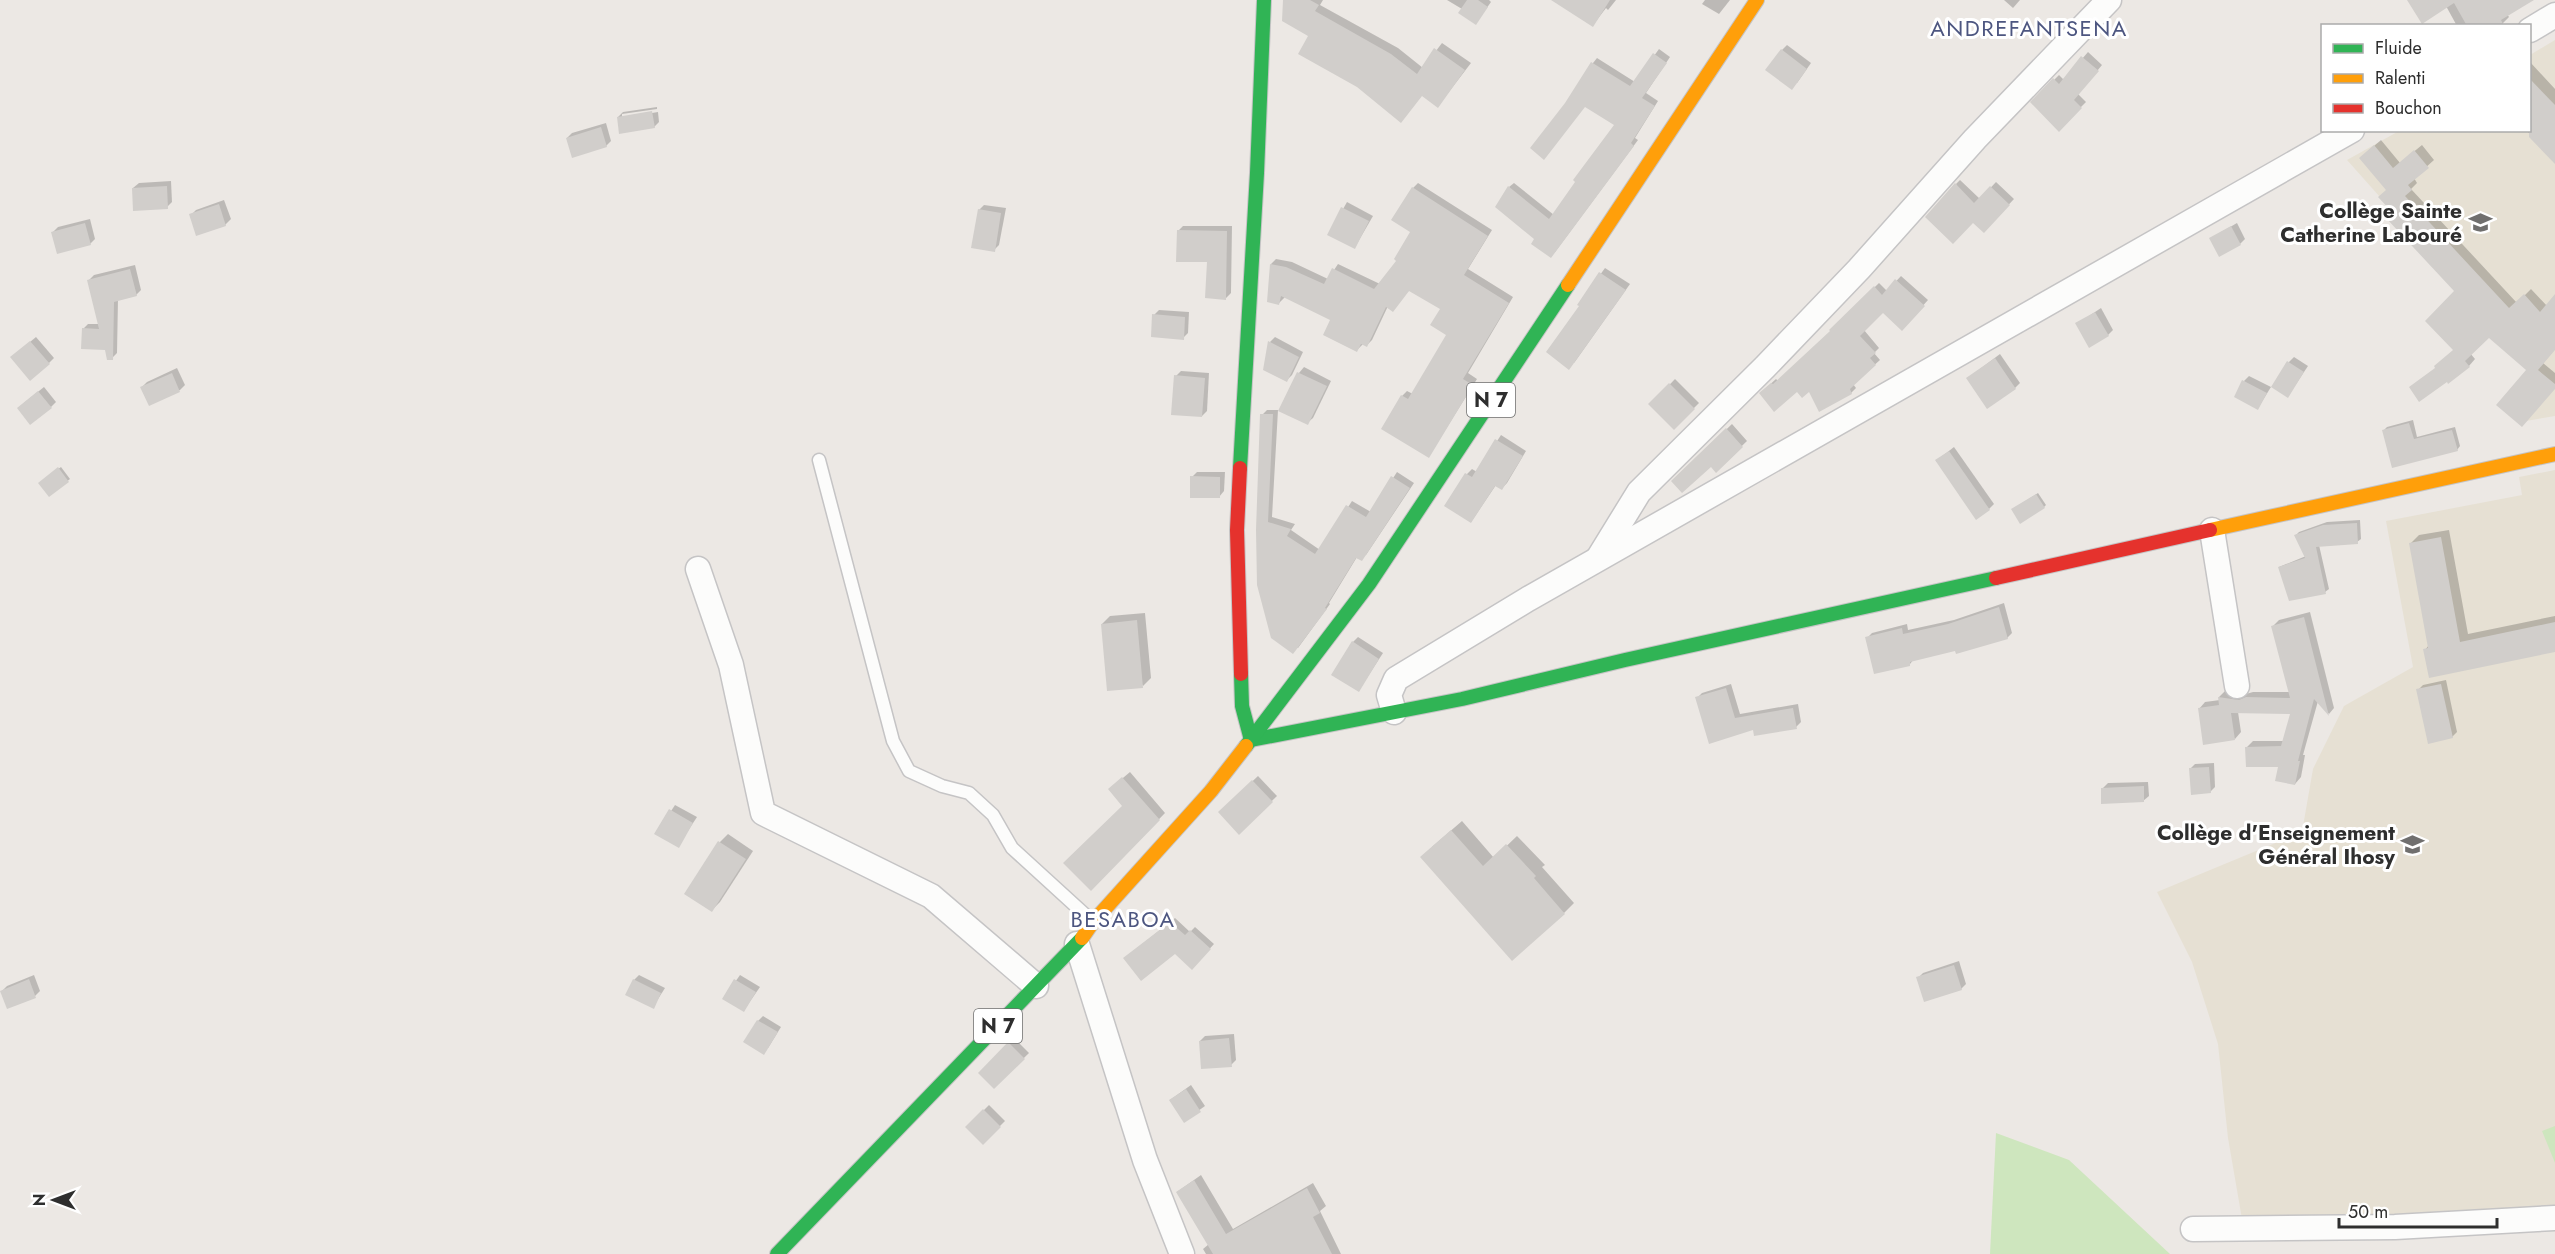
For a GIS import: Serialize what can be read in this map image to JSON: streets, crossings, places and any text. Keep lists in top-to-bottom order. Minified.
{"streets":{"street":["N 7"]},"districts":["ANDREFANTSENA","BESABOA"],"places":{"school or university":["Collège Sainte Catherine Labouré","Collège d'Enseignement Général Ihosy"]},"legend":["Fluide","Ralenti","Bouchon"],"scale_bar":"50 m","north":"left"}
